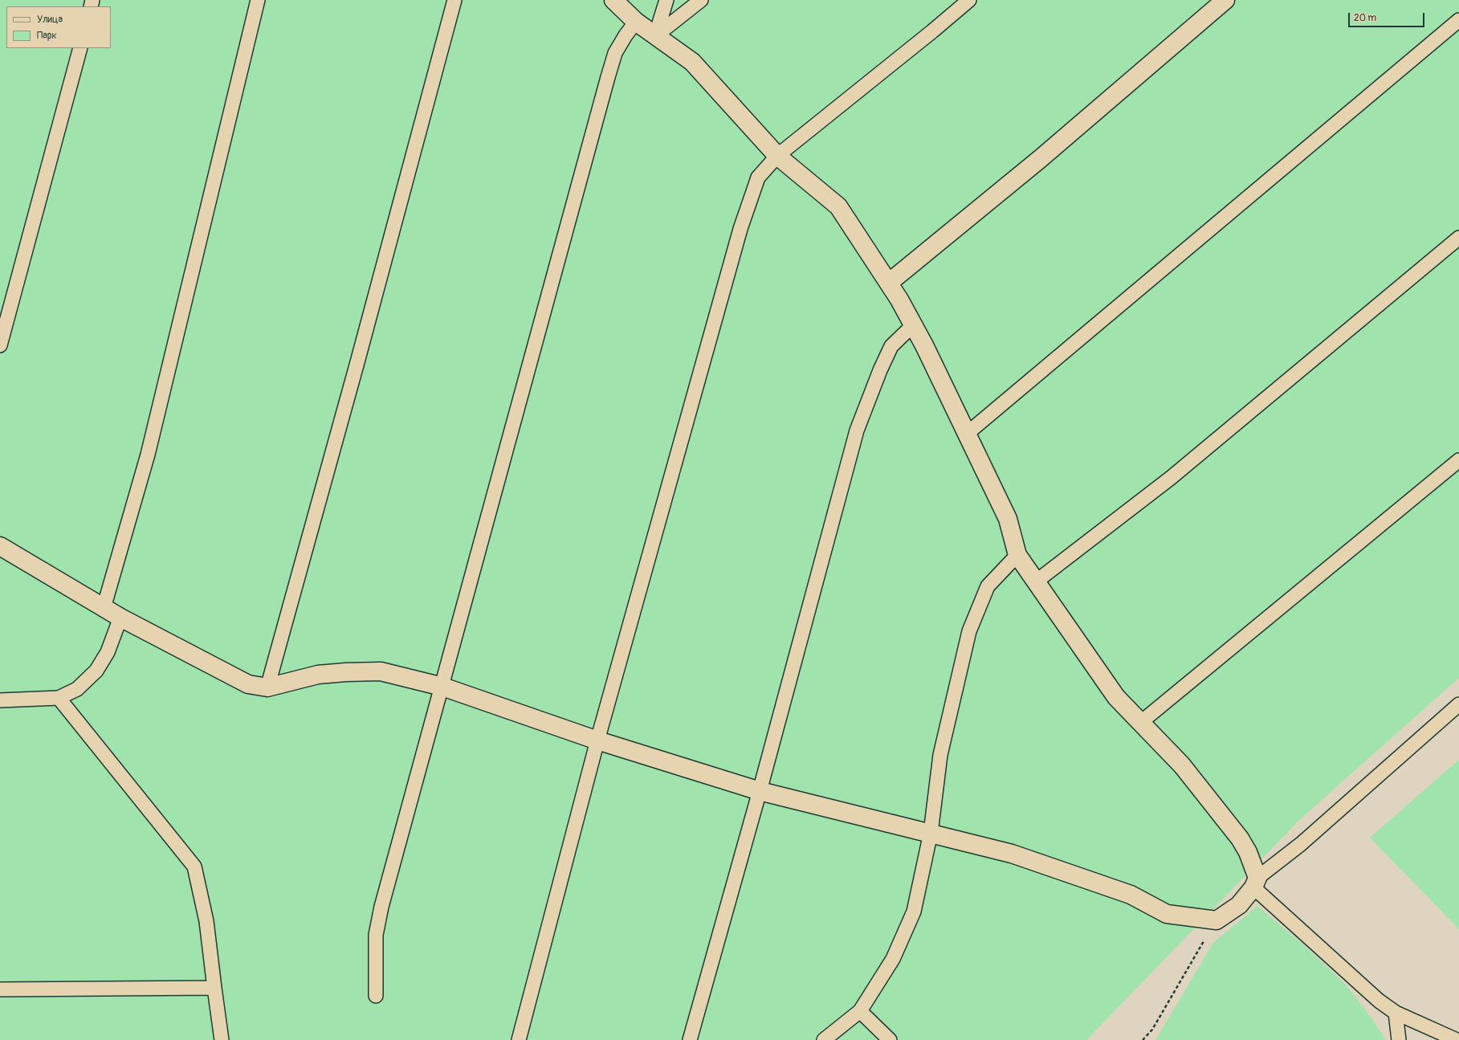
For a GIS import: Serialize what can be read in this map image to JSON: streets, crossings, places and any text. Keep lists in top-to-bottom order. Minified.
{"legend":["Улица","Парк"],"scale_bar":"20 m"}
